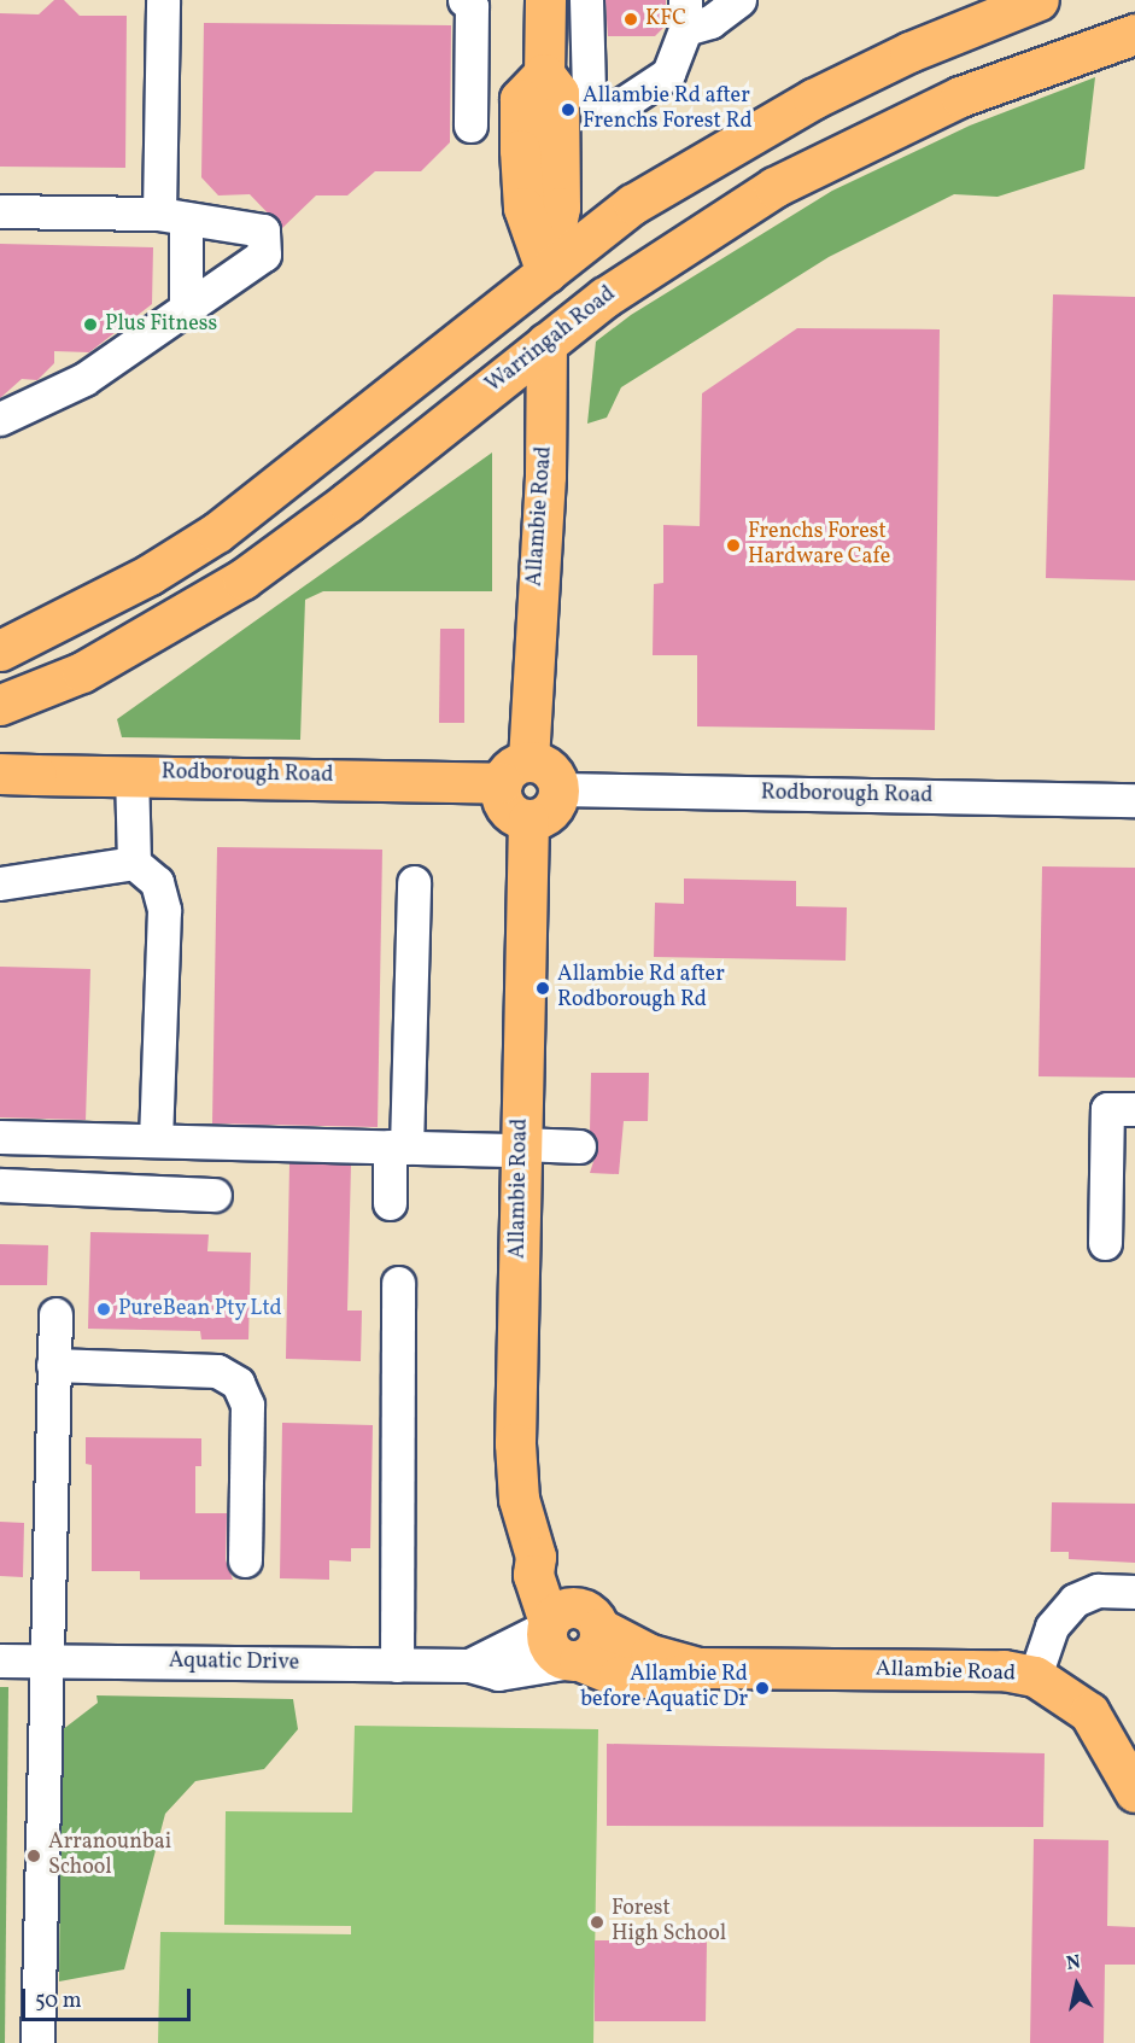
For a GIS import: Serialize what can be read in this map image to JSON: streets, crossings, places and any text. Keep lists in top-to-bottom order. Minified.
{"streets":{"main road":["Warringah Road","Allambie Road","Rodborough Road"],"street":["Aquatic Drive"]},"crossings":[["Warringah Road","Allambie Road"],["Allambie Road","Rodborough Road"],["Allambie Road","Aquatic Drive"]],"places":["KFC","Allambie Rd after Frenchs Forest Rd","Plus Fitness","Frenchs Forest Hardware Cafe","Allambie Rd after Rodborough Rd","PureBean Pty Ltd","Allambie Rd before Aquatic Dr","Arranounbai School","Forest High School"],"scale_bar":"50 m","north":"top"}
